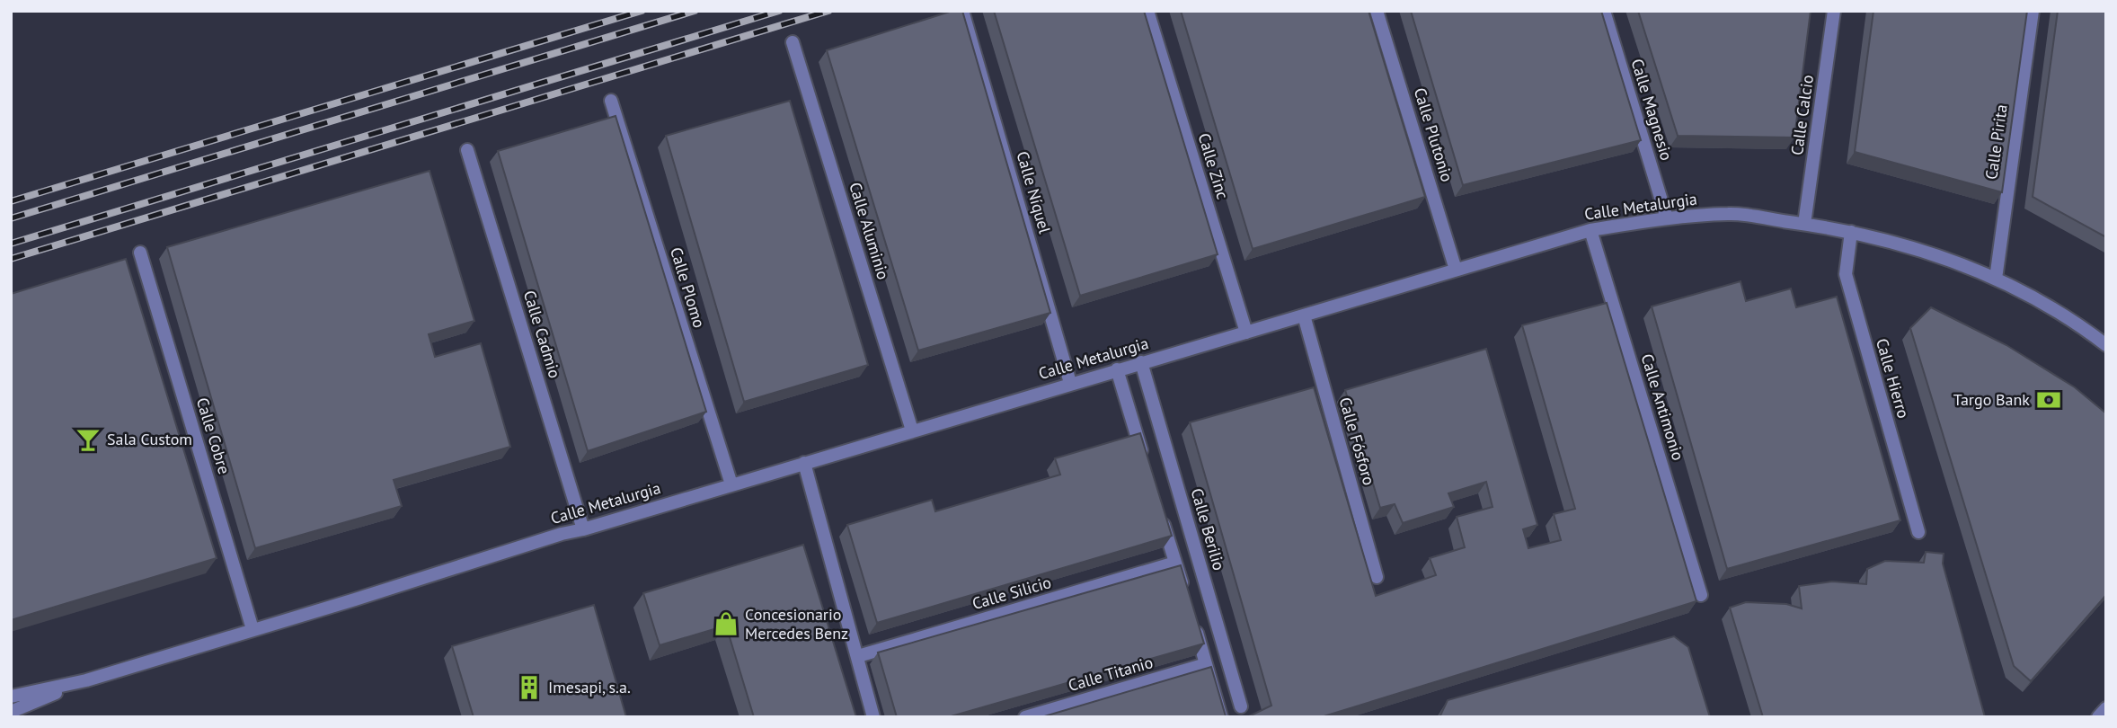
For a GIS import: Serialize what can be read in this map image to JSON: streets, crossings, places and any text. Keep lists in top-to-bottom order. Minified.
{"streets":{"street":["Calle Magnesio","Calle Calcio","Calle Plutonio","Calle Pirita","Calle Zinc","Calle Níquel","Calle Metalurgia","Calle Aluminio","Calle Plomo","Calle Cadmio","Calle Hierro","Calle Antimonio","Calle Cobre","Calle Fósforo","Calle Berilio","Calle Silicio","Calle Titanio"]},"crossings":[["Calle Magnesio","Calle Metalurgia"],["Calle Calcio","Calle Metalurgia"],["Calle Plutonio","Calle Metalurgia"],["Calle Pirita","Calle Metalurgia"],["Calle Zinc","Calle Metalurgia"],["Calle Níquel","Calle Metalurgia"],["Calle Metalurgia","Calle Aluminio"],["Calle Metalurgia","Calle Plomo"],["Calle Metalurgia","Calle Cadmio"],["Calle Metalurgia","Calle Hierro"],["Calle Metalurgia","Calle Antimonio"],["Calle Metalurgia","Calle Cobre"],["Calle Metalurgia","Calle Fósforo"],["Calle Metalurgia","Calle Berilio"]],"places":{"bank":["Targo Bank"],"bar":["Sala Custom"],"shop":["Concesionario Mercedes Benz"],"building":["Imesapi, s.a."]}}
